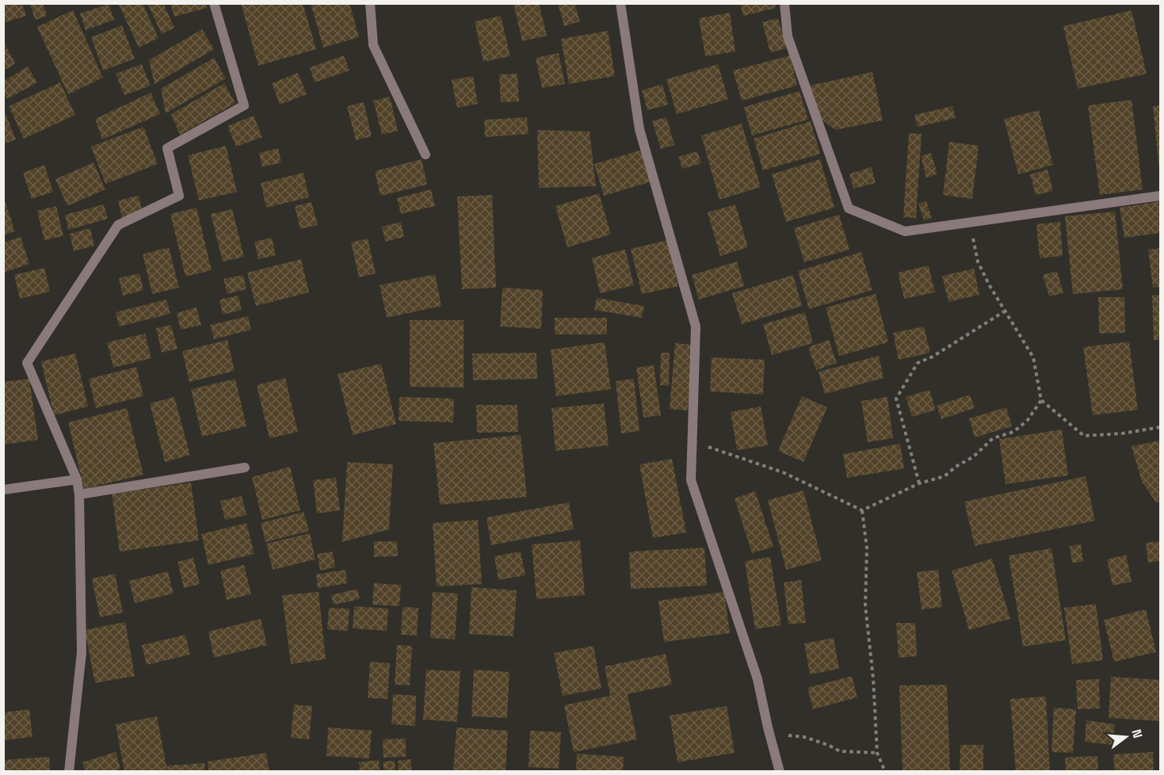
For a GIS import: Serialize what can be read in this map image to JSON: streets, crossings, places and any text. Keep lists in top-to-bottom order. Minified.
{"north":"right"}
